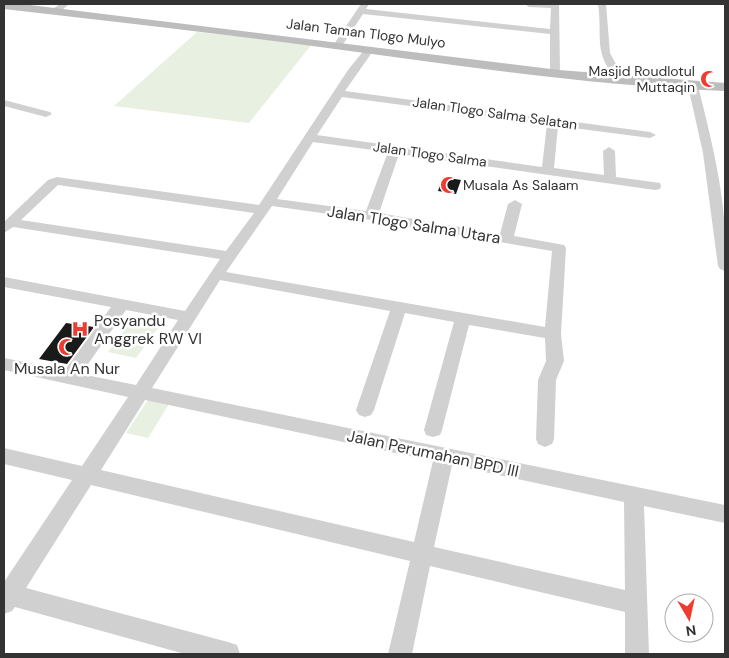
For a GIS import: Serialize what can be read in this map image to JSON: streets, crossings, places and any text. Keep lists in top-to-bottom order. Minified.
{"streets":{"street":["Jalan Taman Tlogo Mulyo","Jalan Tlogo Salma Selatan","Jalan Tlogo Salma","Jalan Tlogo Salma Utara","Jalan Perumahan BPD III"]},"places":{"mosque":["Masjid Roudlotul Muttaqin","Musala As Salaam","Musala An Nur"],"hospital":["Posyandu Anggrek RW VI"]},"north":"bottom"}
